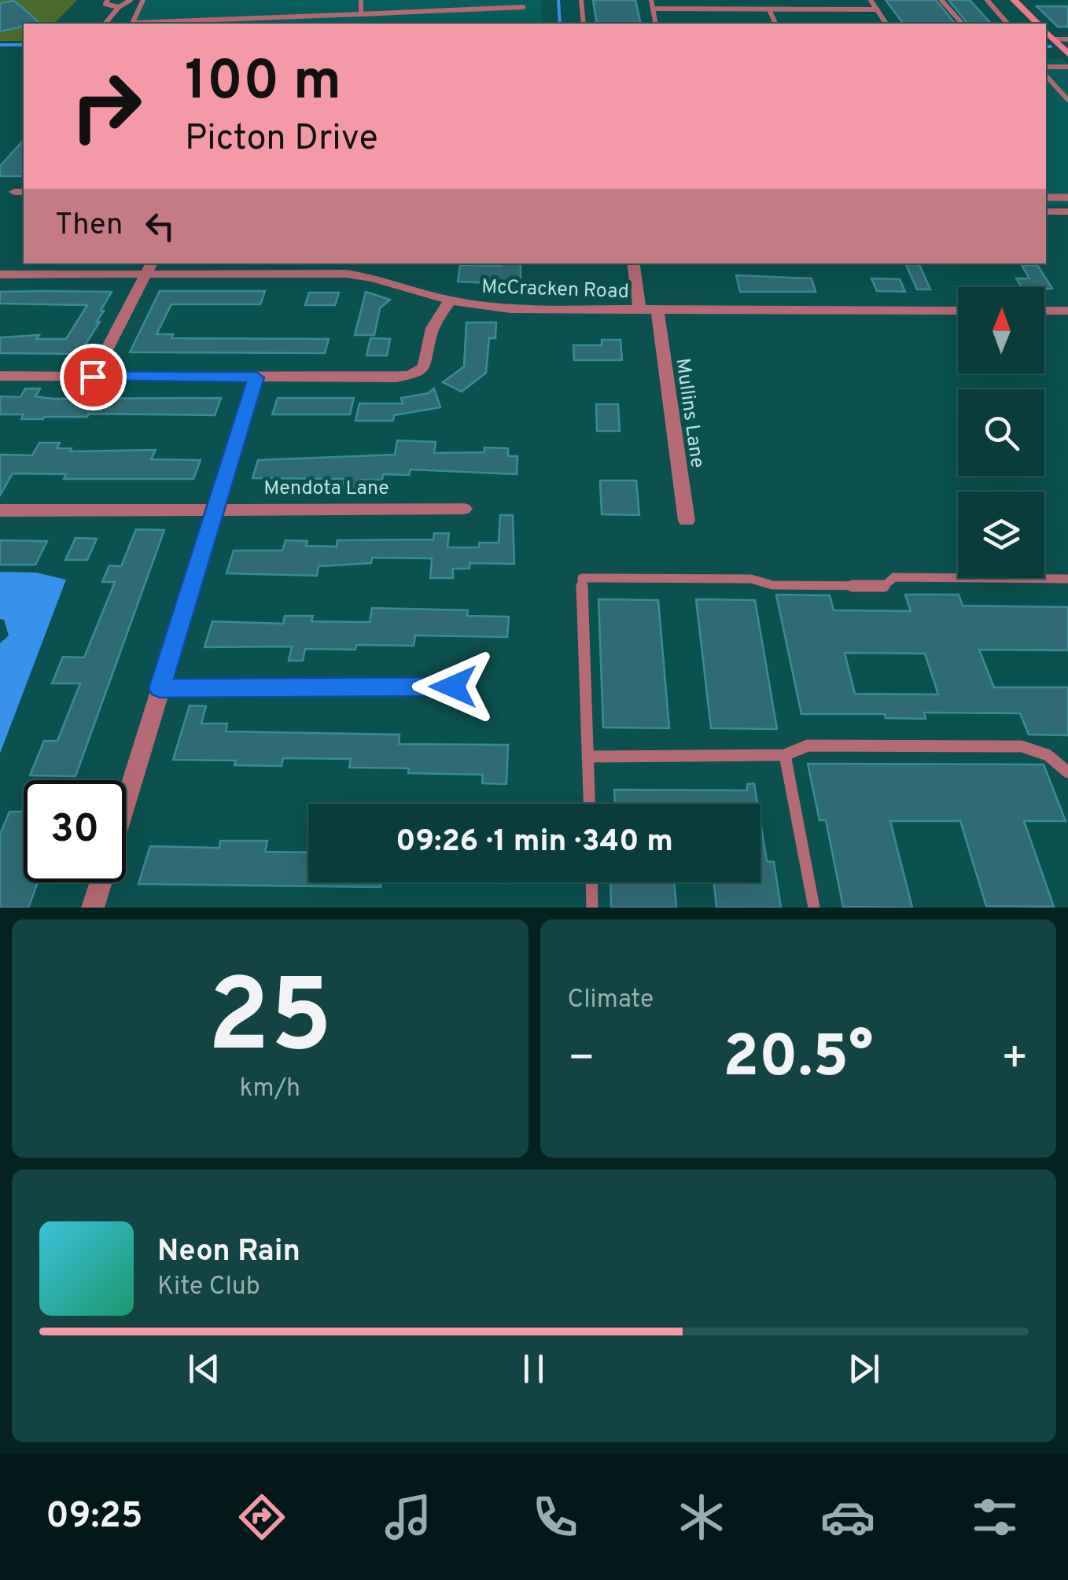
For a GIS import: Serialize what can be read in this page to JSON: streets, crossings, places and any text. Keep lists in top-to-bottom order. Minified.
{"streets":{"street":["McCracken Road","Mullins Lane","Mendota Lane"]},"crossings":[["McCracken Road","Mullins Lane"]],"north":"top","page":{"turn":["100 m","Picton Drive"],"then":"Then","limit":"30","trip":"09:26 · 1 min · 340 m","tile":[["25","km/h"],"Climate"],"heat":["−","20.5°","+"],"song":["Neon Rain","Kite Club"],"tabs":"09:25"}}
